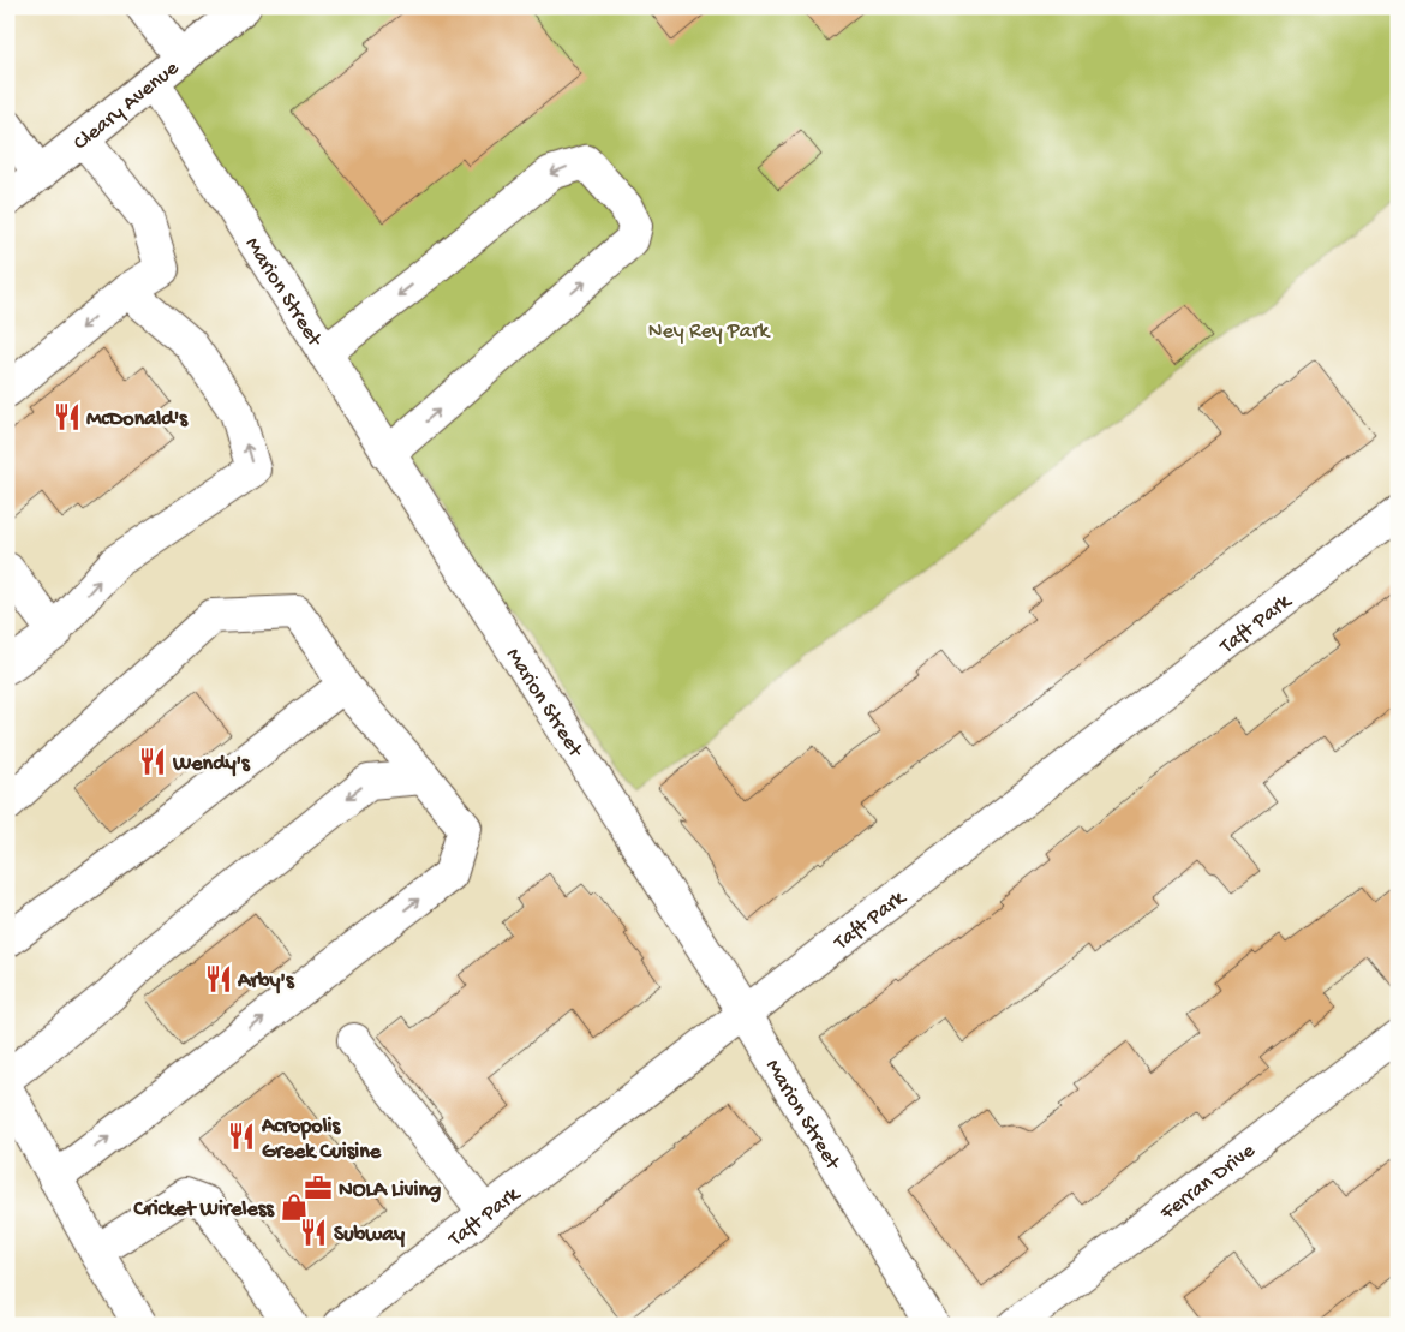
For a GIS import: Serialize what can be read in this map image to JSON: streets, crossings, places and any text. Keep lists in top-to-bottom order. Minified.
{"streets":{"street":["Cleary Avenue","Marion Street","Taft Park","Ferran Drive"]},"crossings":[["Cleary Avenue","Marion Street"],["Marion Street","Taft Park"]],"parks":["Ney Rey Park"],"places":{"restaurant":["McDonald's","Wendy's","Arby's","Acropolis Greek Cuisine","Subway"],"office":["NOLA Living"],"shop":["Cricket Wireless"]}}
